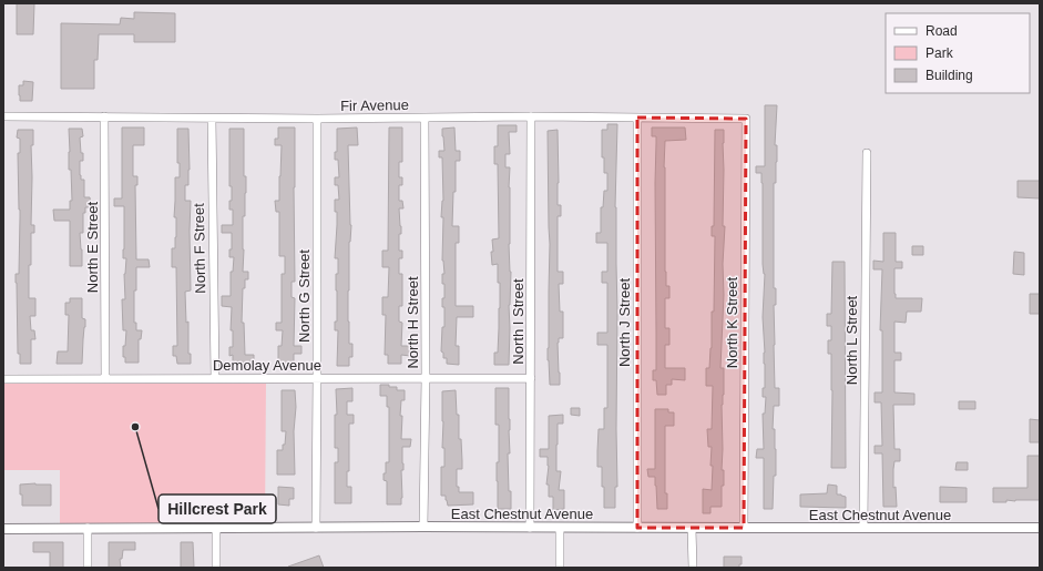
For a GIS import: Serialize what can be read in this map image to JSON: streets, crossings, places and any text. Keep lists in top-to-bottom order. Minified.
{"streets":{"street":["Fir Avenue","North E Street","North F Street","North G Street","North I Street","North H Street","North J Street","North K Street","North L Street","Demolay Avenue","East Chestnut Avenue"]},"crossings":[["Fir Avenue","North E Street"],["Fir Avenue","North F Street"],["Fir Avenue","North G Street"],["Fir Avenue","North I Street"],["Fir Avenue","North H Street"],["Fir Avenue","North J Street"],["Fir Avenue","North K Street"],["North E Street","Demolay Avenue"],["North F Street","Demolay Avenue"],["North G Street","Demolay Avenue"],["North G Street","East Chestnut Avenue"],["North I Street","Demolay Avenue"],["North I Street","East Chestnut Avenue"],["North H Street","Demolay Avenue"],["North H Street","East Chestnut Avenue"],["North J Street","East Chestnut Avenue"],["North K Street","East Chestnut Avenue"],["North L Street","East Chestnut Avenue"]],"places":["Hillcrest Park"],"legend":["Road","Park","Building"]}
